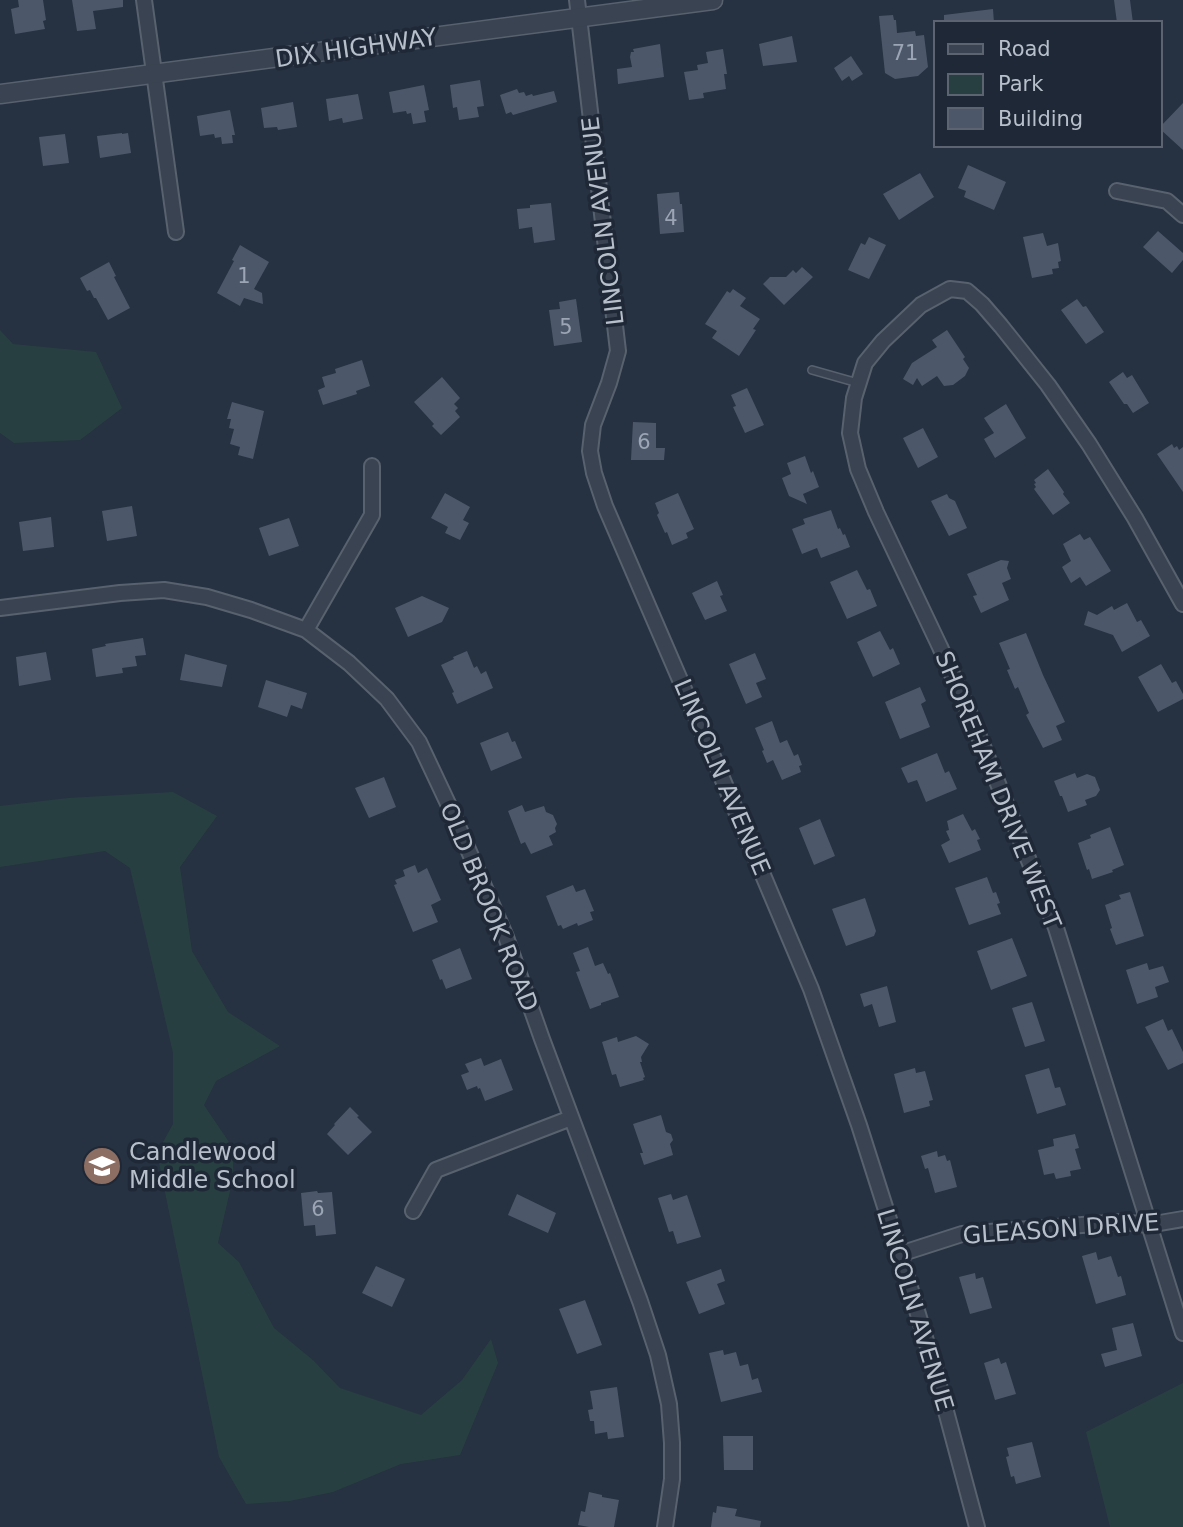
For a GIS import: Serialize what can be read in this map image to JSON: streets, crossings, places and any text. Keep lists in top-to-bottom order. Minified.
{"streets":{"street":["DIX HIGHWAY","LINCOLN AVENUE","SHOREHAM DRIVE WEST","OLD BROOK ROAD","GLEASON DRIVE"]},"crossings":[["DIX HIGHWAY","LINCOLN AVENUE"],["LINCOLN AVENUE","GLEASON DRIVE"],["SHOREHAM DRIVE WEST","GLEASON DRIVE"]],"places":{"school or university":["Candlewood Middle School"]},"house_numbers":["71","4","1","5","6","6"],"legend":["Road","Park","Building"]}
